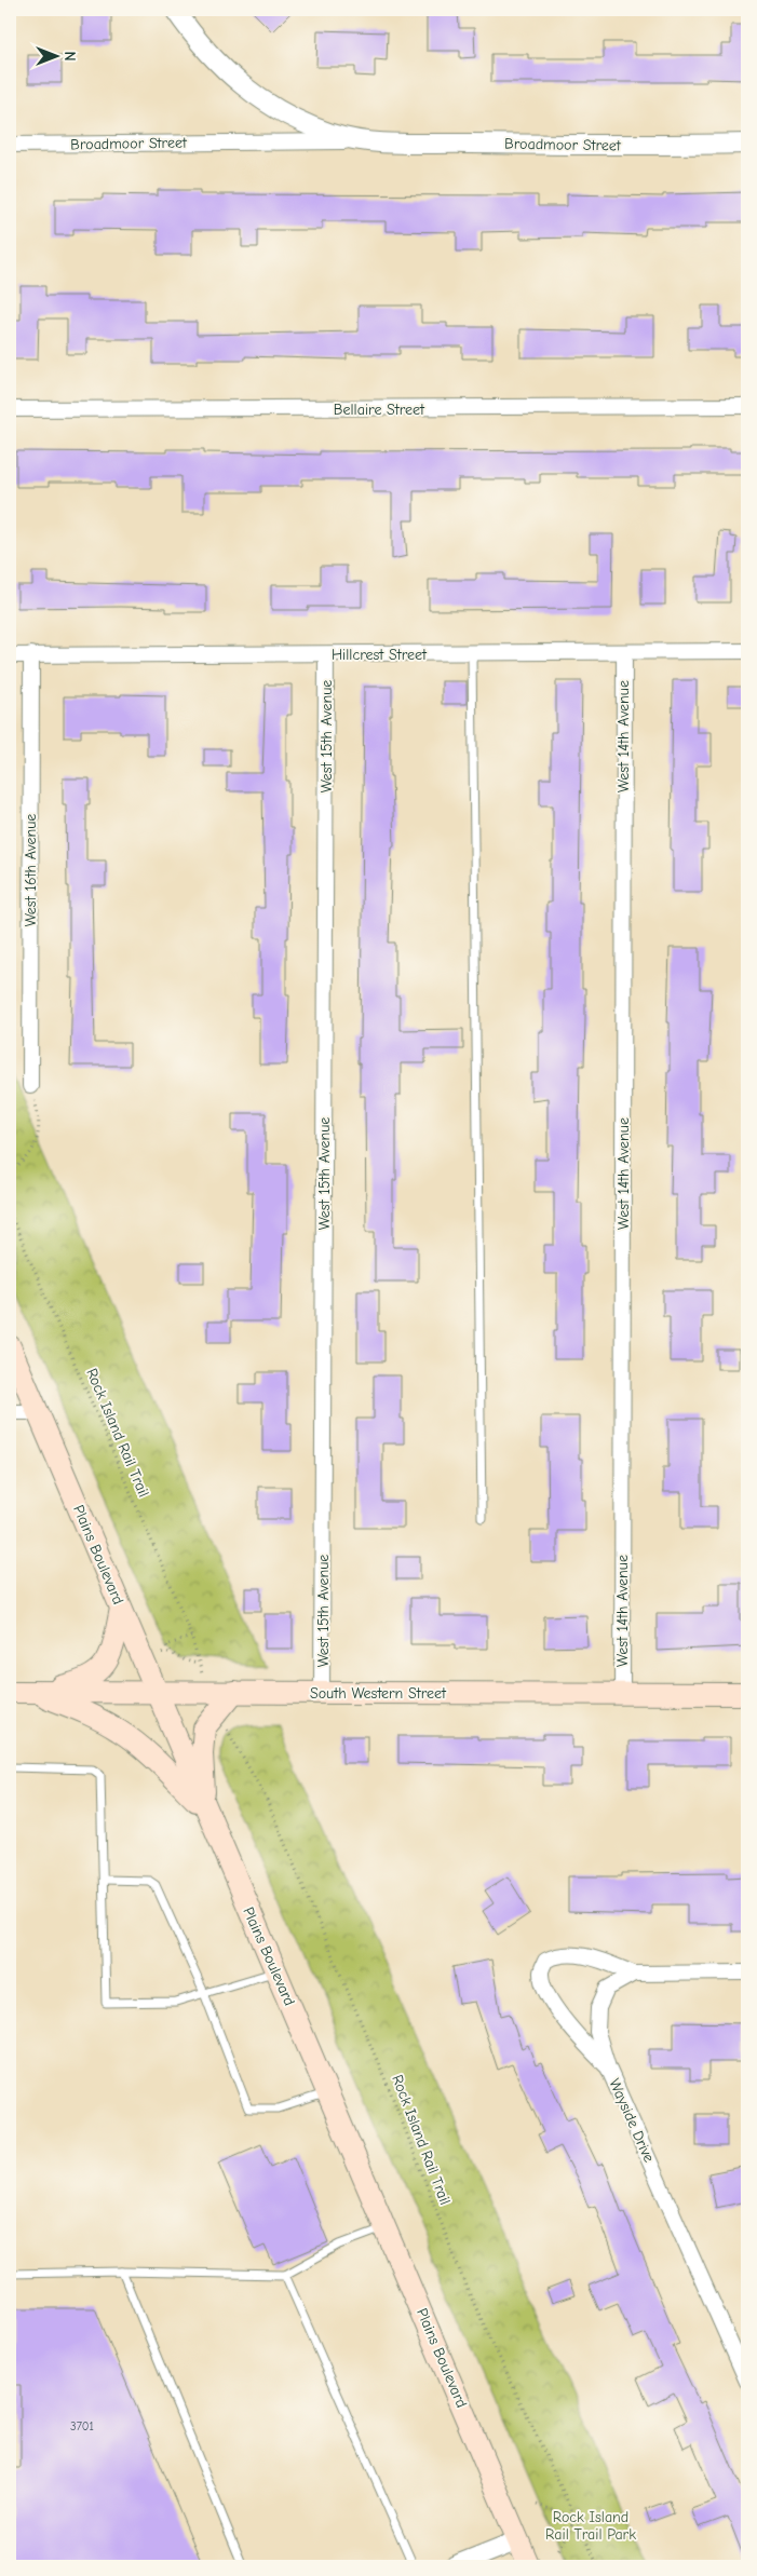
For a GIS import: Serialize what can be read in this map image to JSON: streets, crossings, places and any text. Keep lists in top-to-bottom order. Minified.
{"streets":{"main road":["Plains Boulevard","South Western Street"],"street":["Broadmoor Street","Bellaire Street","Hillcrest Street","West 15th Avenue","West 14th Avenue","West 16th Avenue","Wayside Drive"],"path":["Rock Island Rail Trail"]},"crossings":[["Hillcrest Street","West 15th Avenue"],["Hillcrest Street","West 14th Avenue"],["Hillcrest Street","West 16th Avenue"],["West 15th Avenue","South Western Street"],["West 14th Avenue","South Western Street"],["Plains Boulevard","South Western Street"]],"parks":["Rock Island Rail Trail Park"],"house_numbers":["3701"],"north":"right"}
